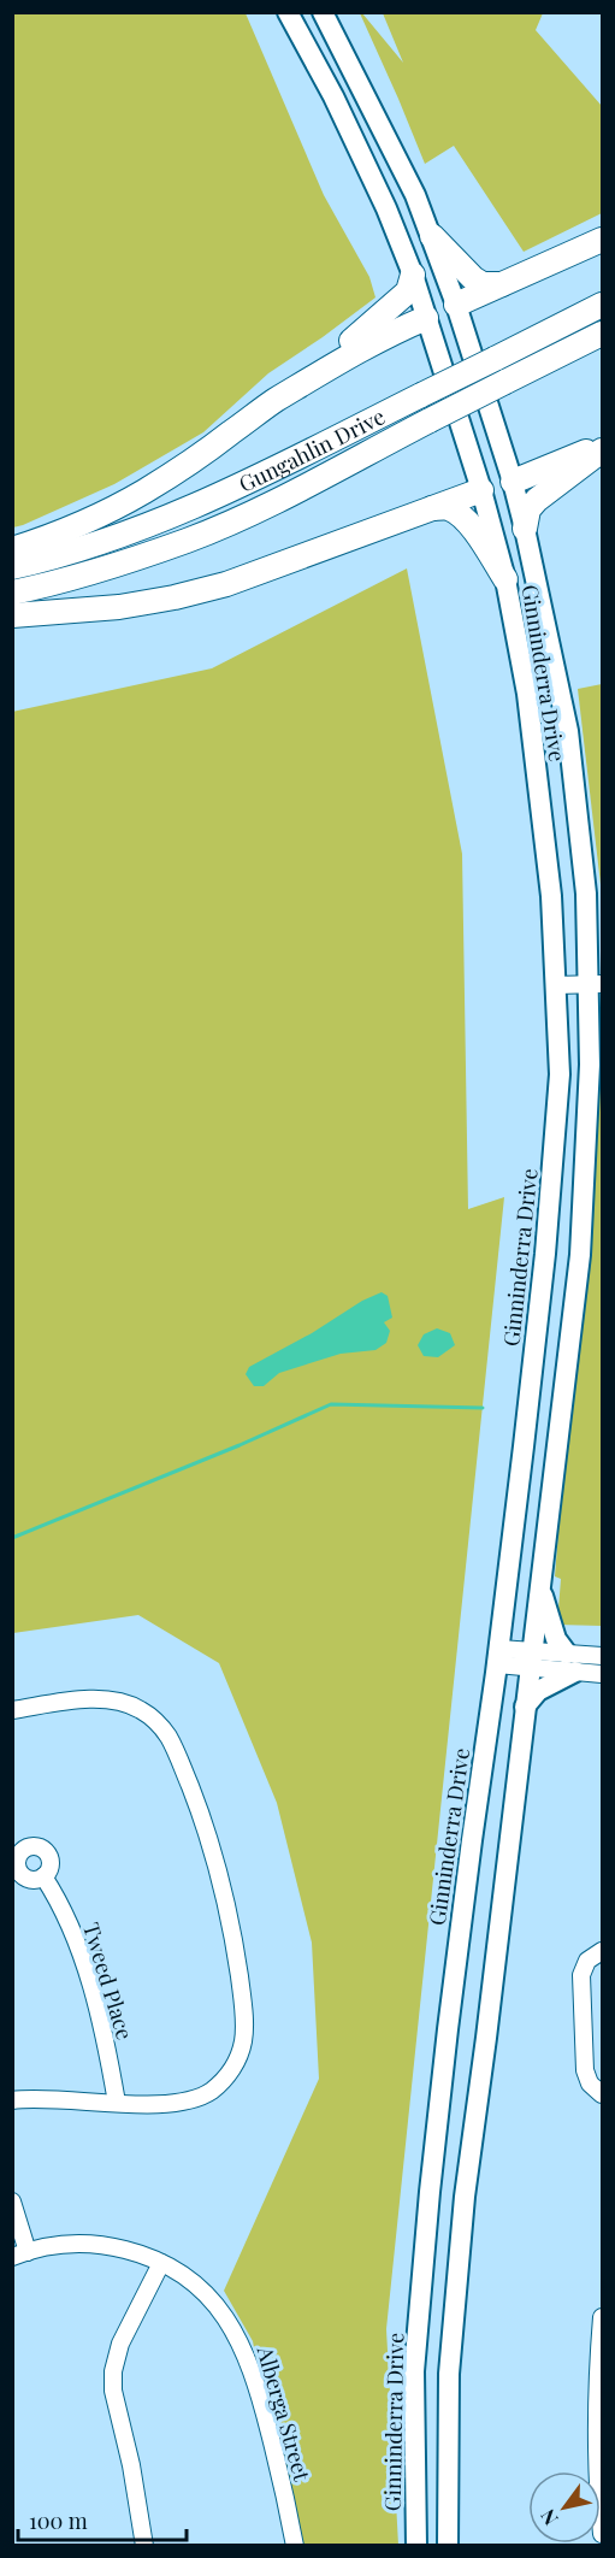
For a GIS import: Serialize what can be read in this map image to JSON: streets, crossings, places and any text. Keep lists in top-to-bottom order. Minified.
{"streets":{"highway":["Gungahlin Drive"],"main road":["Ginninderra Drive"],"street":["Tweed Place","Alberga Street"]},"scale_bar":"100 m","north":"bottom left"}
